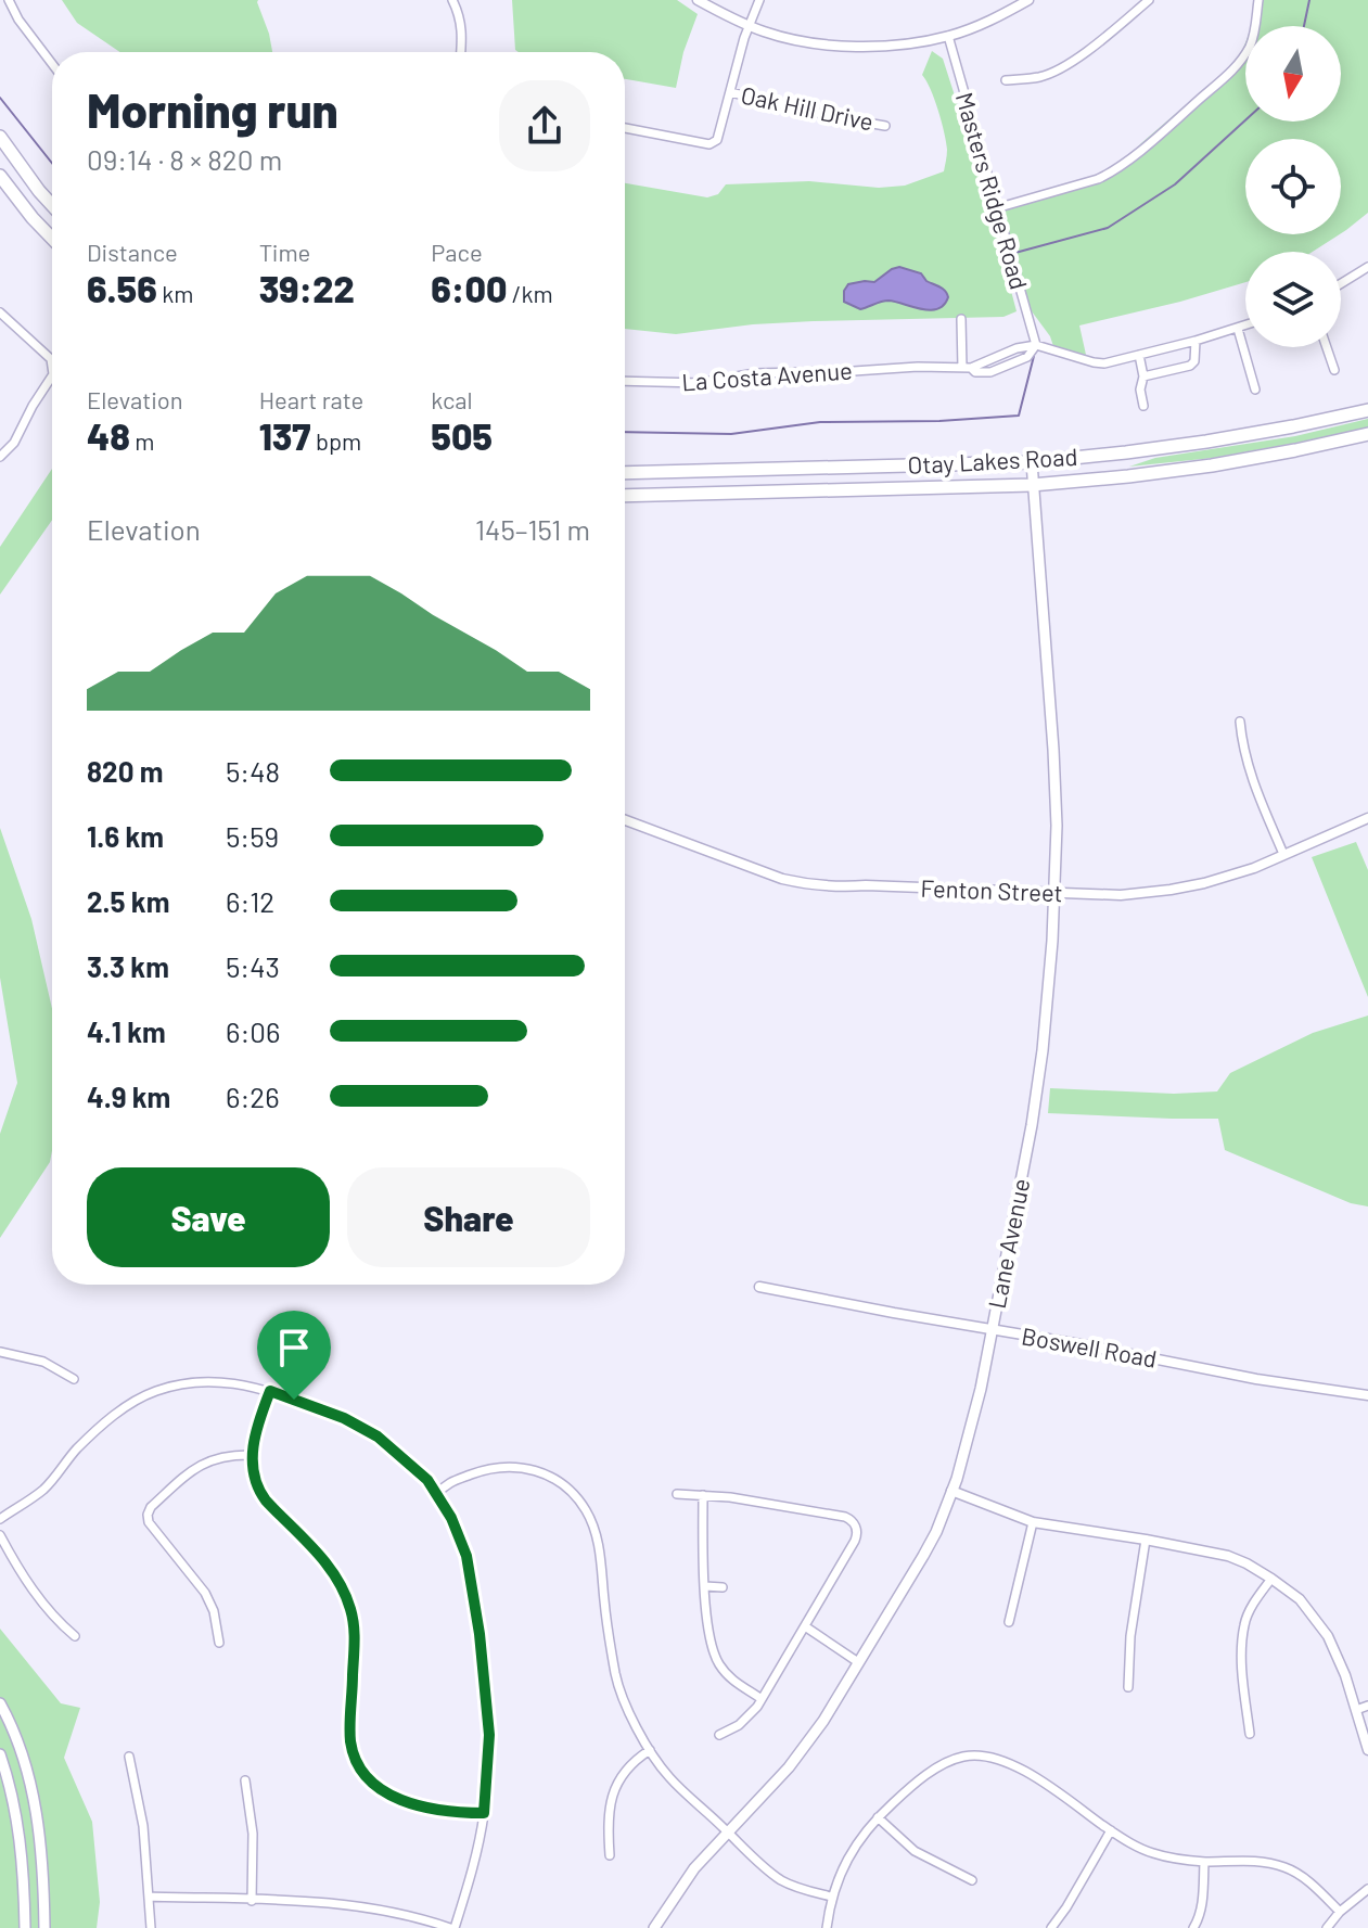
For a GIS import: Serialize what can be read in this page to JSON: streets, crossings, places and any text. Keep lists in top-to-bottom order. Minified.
{"streets":{"main road":["Otay Lakes Road","Lane Avenue"],"street":["Oak Hill Drive","Masters Ridge Road","La Costa Avenue","Fenton Street","Boswell Road"]},"crossings":[["Masters Ridge Road","La Costa Avenue"],["Otay Lakes Road","Lane Avenue"],["Fenton Street","Lane Avenue"],["Lane Avenue","Boswell Road"]],"north":"bottom","page":{"heading":["Morning run","09:14 · 8 × 820 m"],"stats":[["Distance","6.56 km"],["Time","39:22"],["Pace","6:00 /km"],["Elevation","48 m"],["Heart rate","137 bpm"],["kcal","505"]],"chart":["Elevation","145–151 m"],"list":[{"name":"820 m","note":"5:48"},{"name":"1.6 km","note":"5:59"},{"name":"2.5 km","note":"6:12"},{"name":"3.3 km","note":"5:43"},{"name":"4.1 km","note":"6:06"},{"name":"4.9 km","note":"6:26"}],"buttons":["Save","Share"]}}
